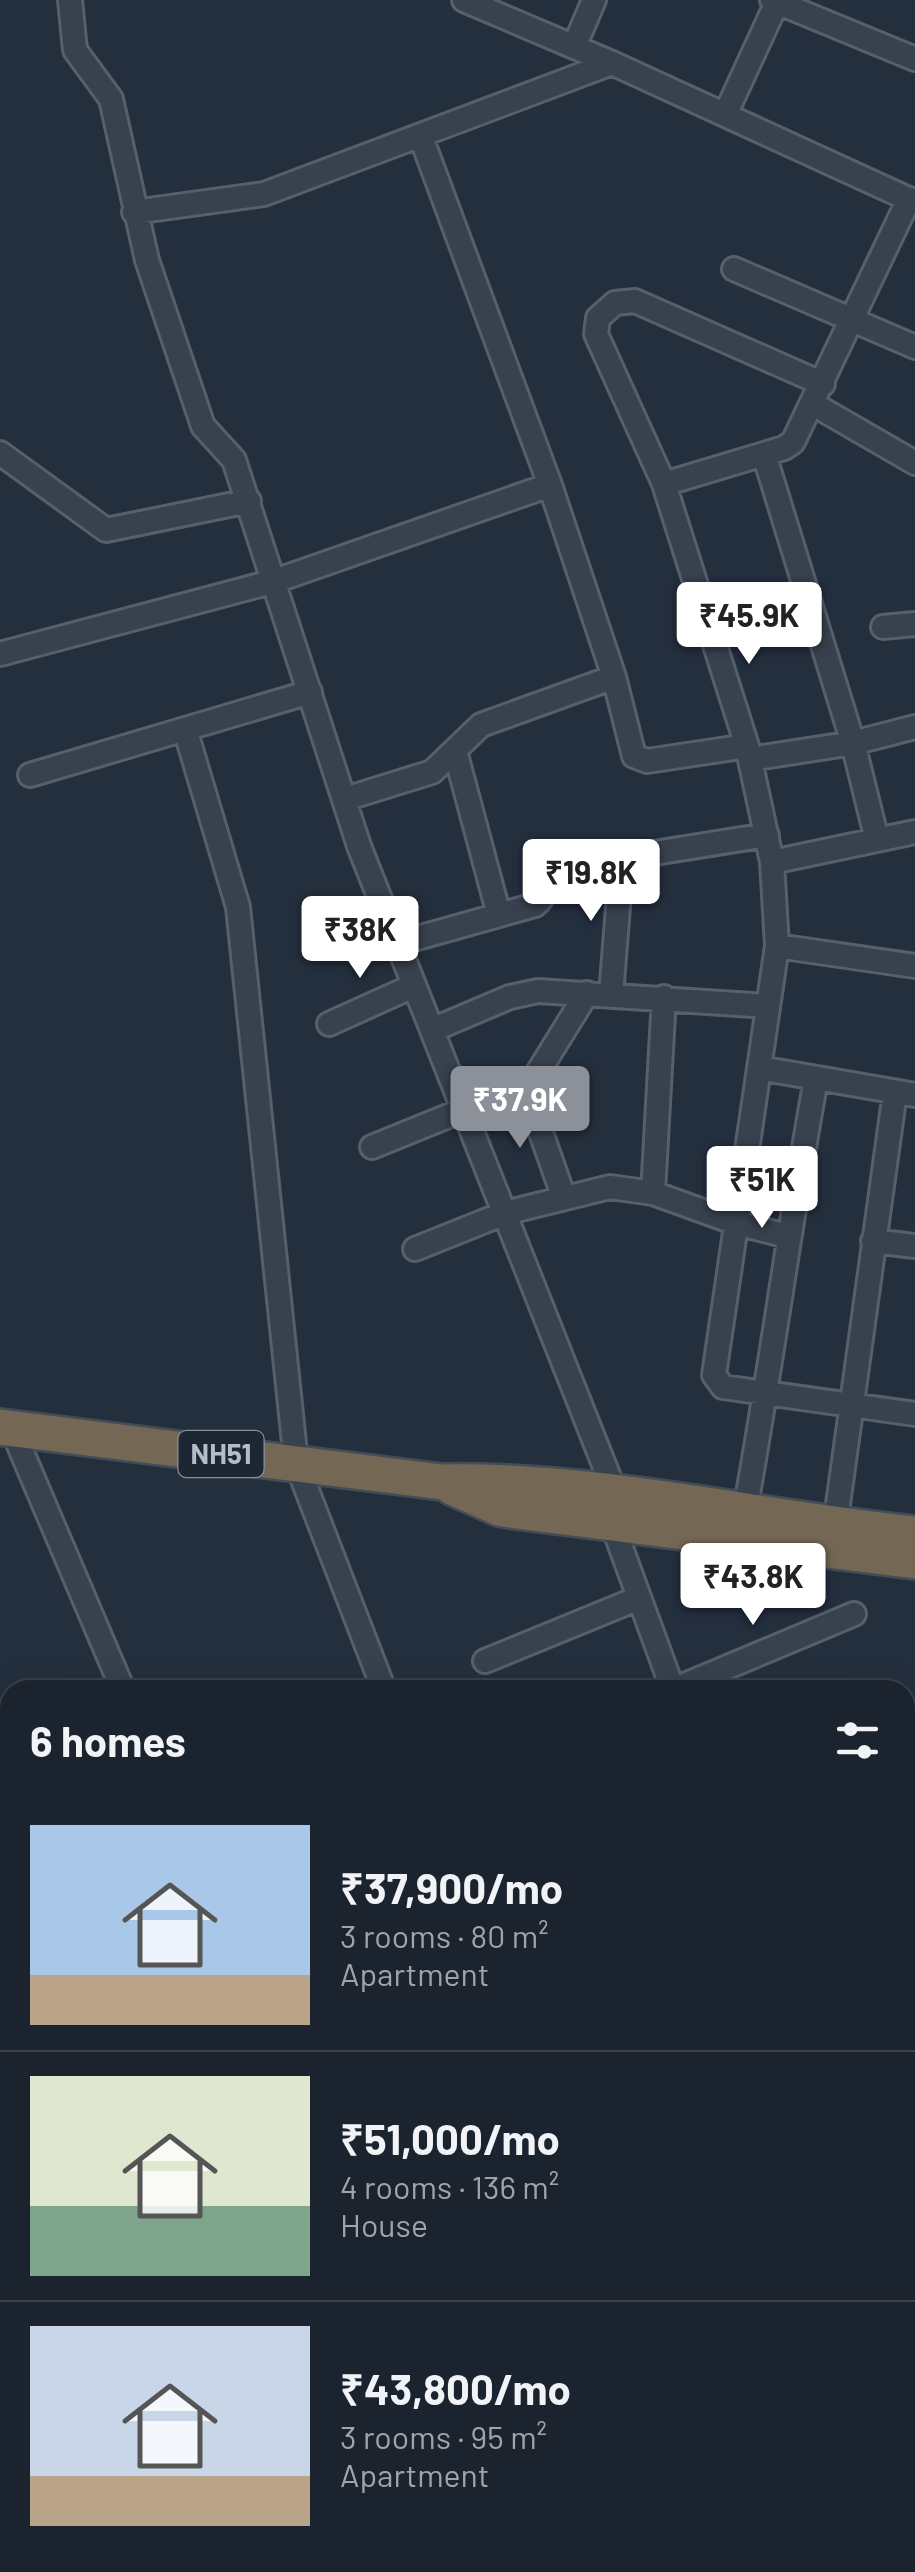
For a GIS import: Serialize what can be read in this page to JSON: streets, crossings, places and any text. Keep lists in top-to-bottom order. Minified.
{"streets":{"highway":["NH51"]},"page":{"price":["₹45.9K","₹19.8K","₹38K","₹37.9K","₹51K","₹43.8K"],"heading":"6 homes","list":[{"name":"₹37,900/mo","note":"3 rooms · 80 m² · Apartment"},{"name":"₹51,000/mo","note":"4 rooms · 136 m² · House"},{"name":"₹43,800/mo","note":"3 rooms · 95 m² · Apartment"}]}}
